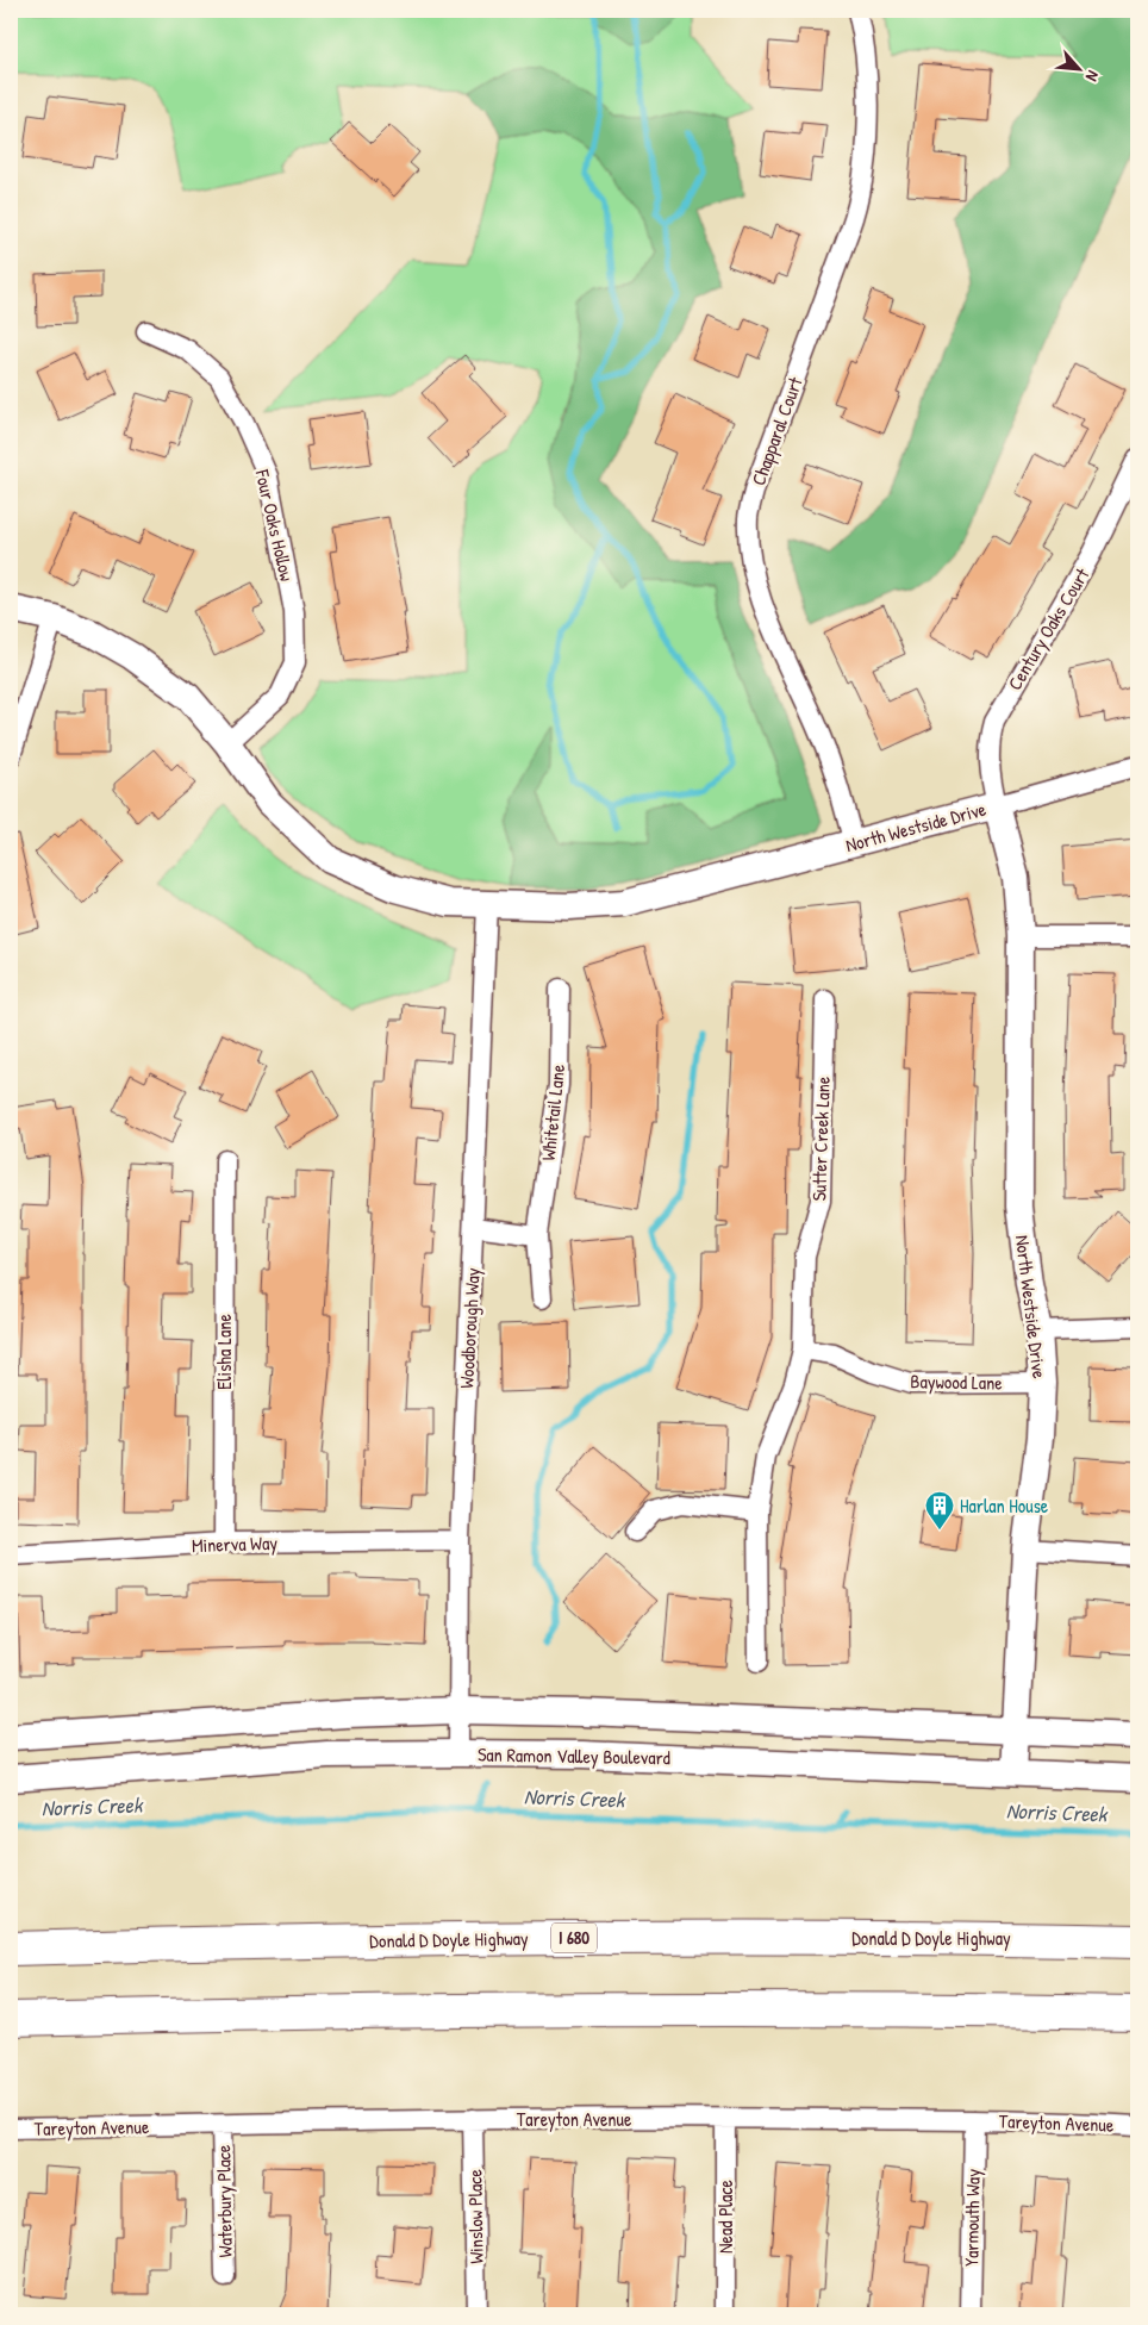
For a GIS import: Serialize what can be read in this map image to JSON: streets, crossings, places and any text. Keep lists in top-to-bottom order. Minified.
{"streets":{"highway":["I 680","Donald D Doyle Highway"],"main road":["North Westside Drive","San Ramon Valley Boulevard"],"street":["Chapparal Court","Four Oaks Hollow","Century Oaks Court","Whitetail Lane","Sutter Creek Lane","Woodborough Way","Elisha Lane","Baywood Lane","Minerva Way","Tareyton Avenue","Waterbury Place","Winslow Place","Nead Place","Yarmouth Way"]},"crossings":[["Chapparal Court","North Westside Drive"],["Four Oaks Hollow","North Westside Drive"],["Century Oaks Court","North Westside Drive"],["North Westside Drive","Woodborough Way"],["North Westside Drive","Baywood Lane"],["North Westside Drive","San Ramon Valley Boulevard"],["Sutter Creek Lane","Baywood Lane"],["Woodborough Way","Minerva Way"],["Woodborough Way","San Ramon Valley Boulevard"],["Elisha Lane","Minerva Way"],["Tareyton Avenue","Waterbury Place"],["Tareyton Avenue","Winslow Place"],["Tareyton Avenue","Nead Place"],["Tareyton Avenue","Yarmouth Way"]],"water":["Norris Creek"],"places":{"building":["Harlan House"]},"north":"bottom right"}
